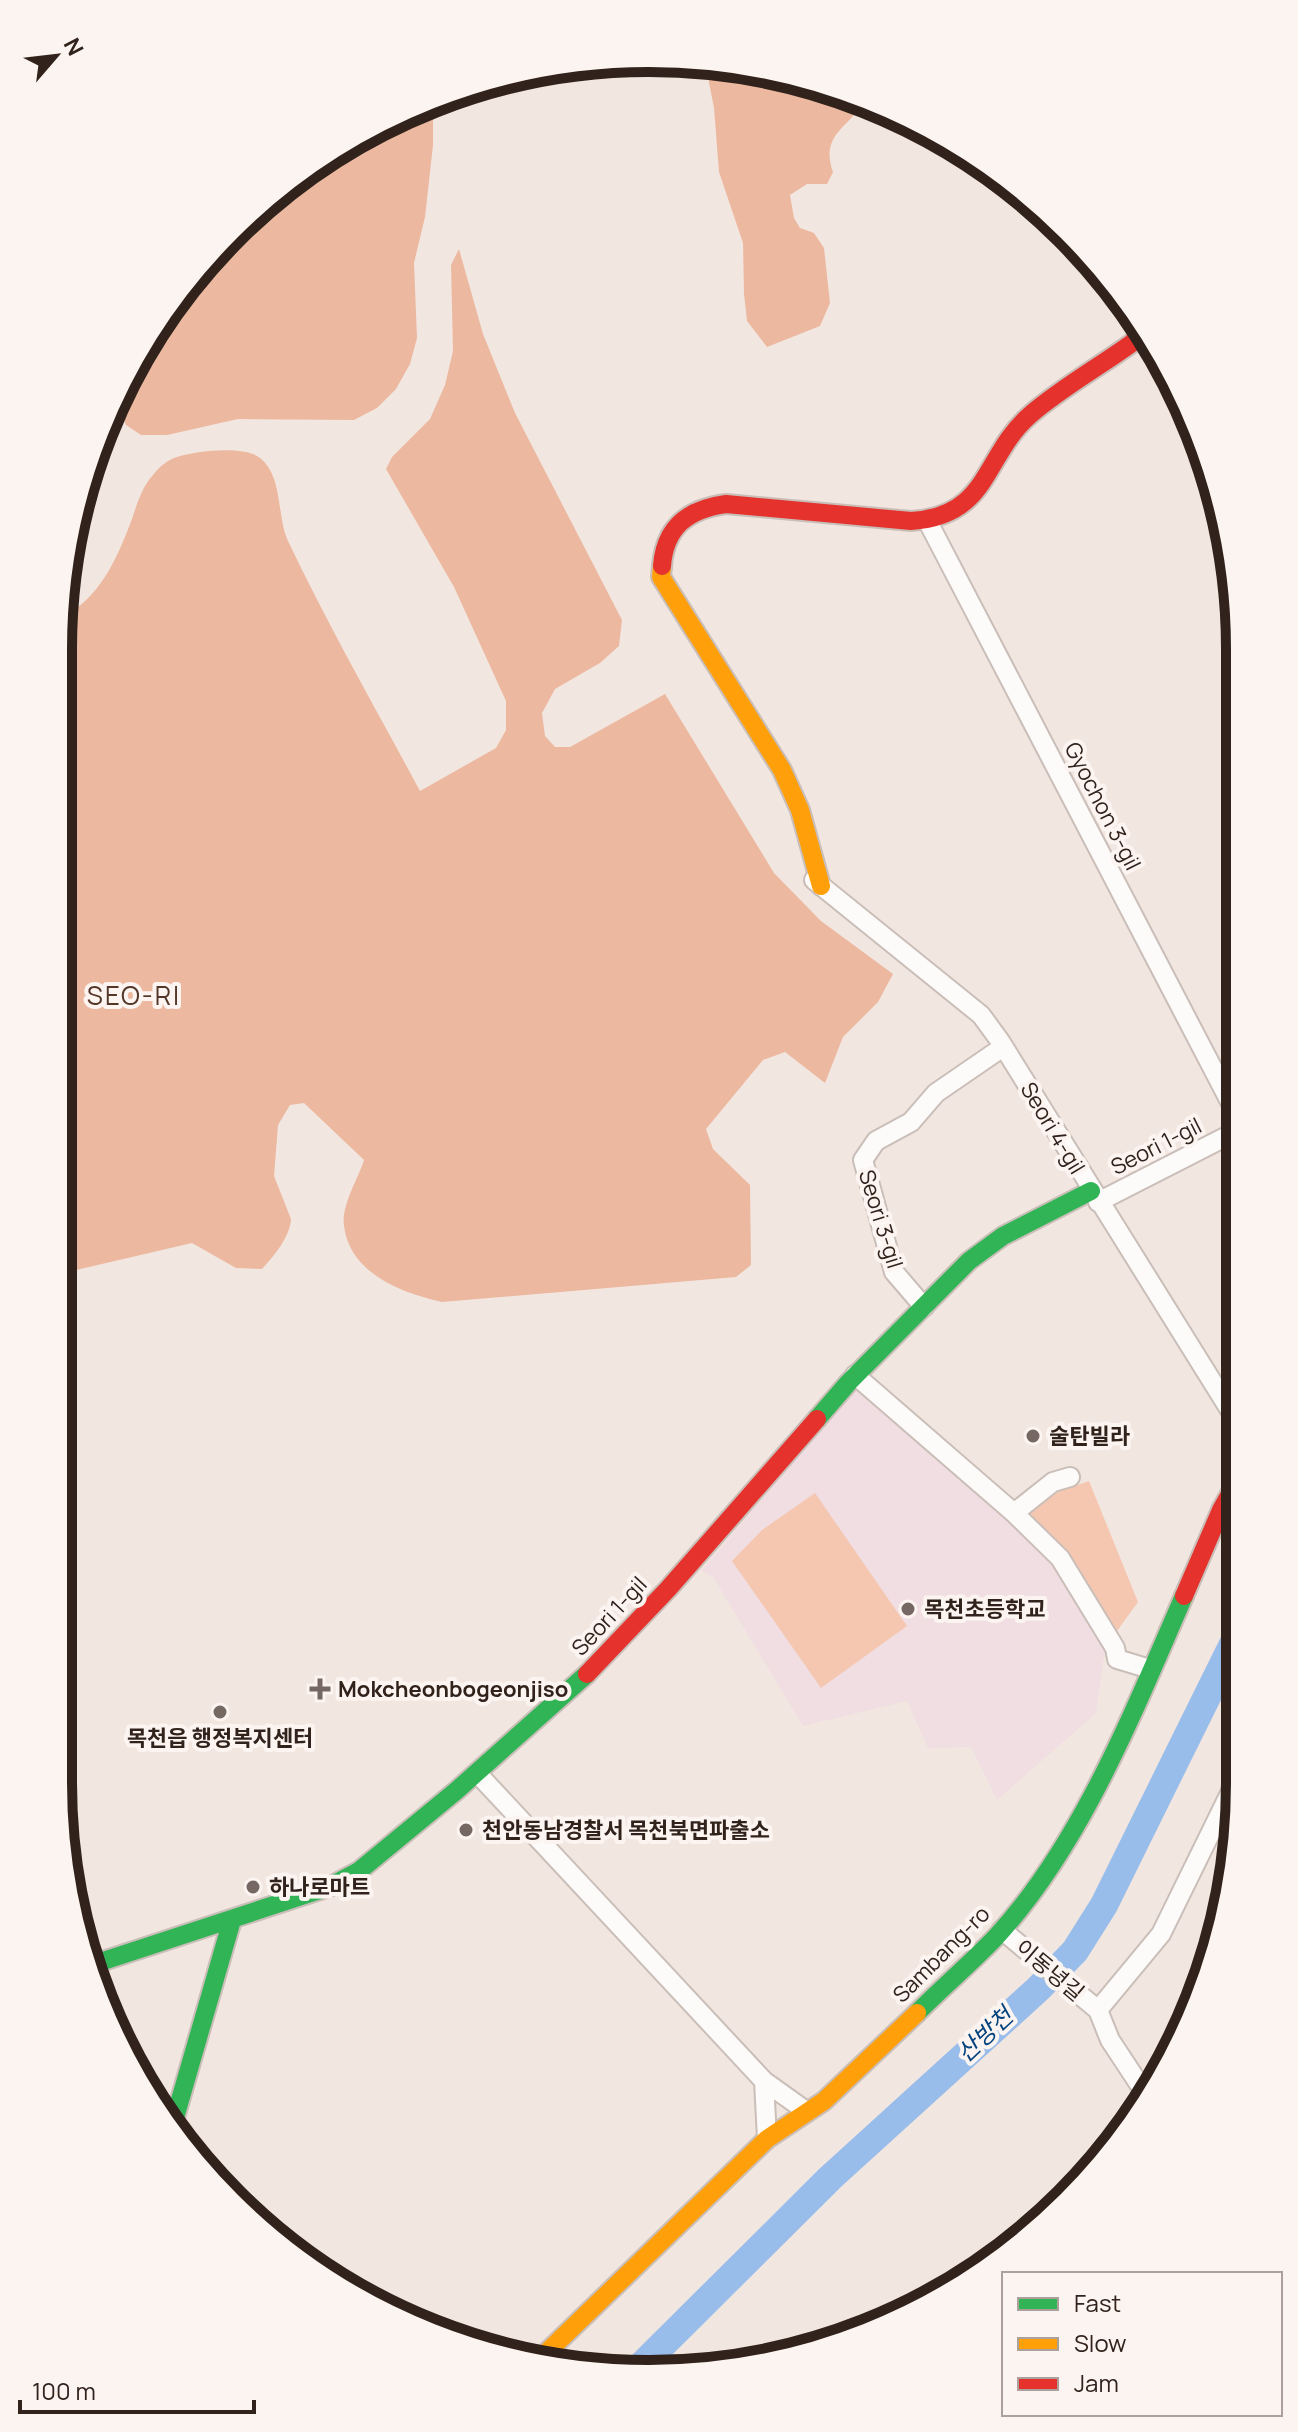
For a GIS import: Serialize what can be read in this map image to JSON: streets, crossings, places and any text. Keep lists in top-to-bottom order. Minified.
{"streets":{"street":["Gyochon 3-gil","Seori 4-gil","Seori 1-gil","Seori 3-gil","Sambang-ro","이동녕길"]},"crossings":[["Gyochon 3-gil","Seori 4-gil"],["Seori 4-gil","Seori 1-gil"],["Seori 4-gil","Seori 3-gil"],["Seori 1-gil","Seori 3-gil"],["Sambang-ro","이동녕길"]],"districts":["SEO-RI"],"water":["산방천"],"places":{"other":["술탄빌라","목천초등학교","목천읍 행정복지센터","천안동남경찰서 목천북면파출소","하나로마트"],"health":["Mokcheonbogeonjiso"]},"legend":["Fast","Slow","Jam"],"scale_bar":"100 m","north":"top right"}
